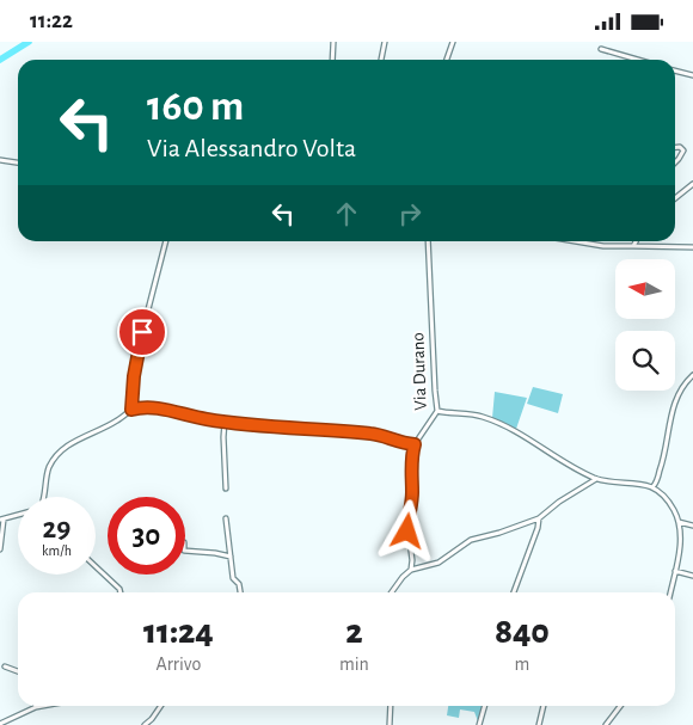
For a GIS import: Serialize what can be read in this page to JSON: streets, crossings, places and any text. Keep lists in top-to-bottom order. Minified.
{"streets":{"street":["Via Durano"]},"north":"left","page":{"status":"11:22","turn":["160 m","Via Alessandro Volta"],"speed":"29 km/h","limit":"30","eta":["11:24","Arrivo","2","min","840","m"]}}
